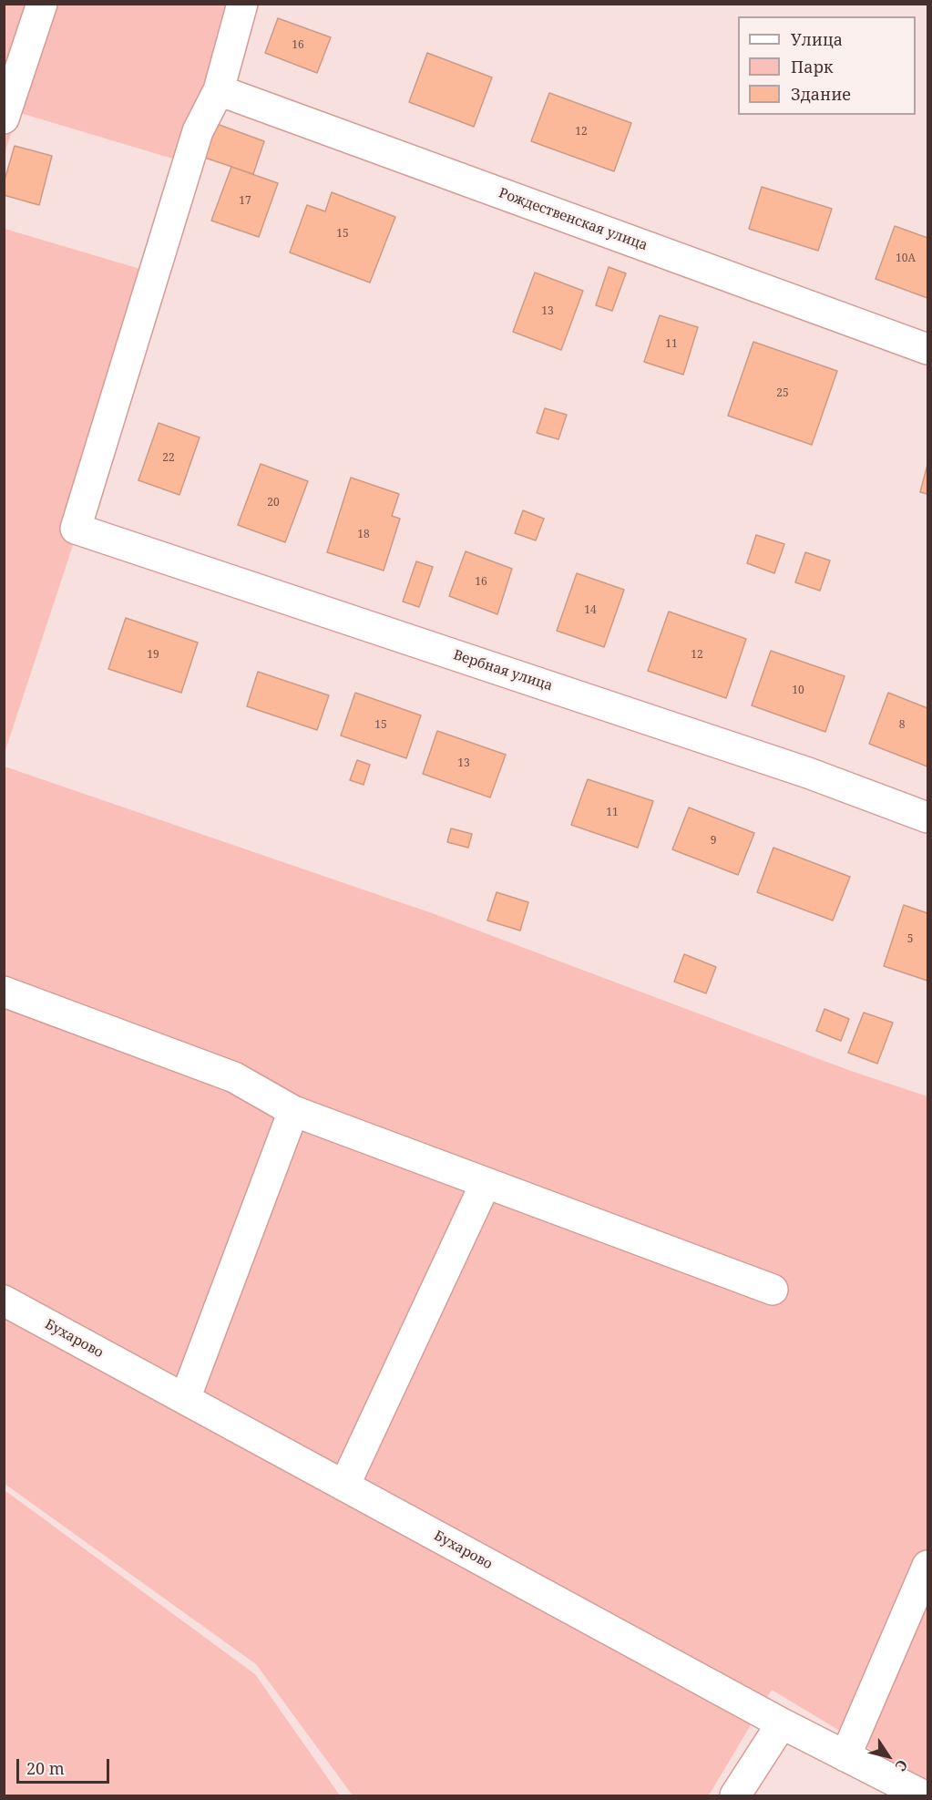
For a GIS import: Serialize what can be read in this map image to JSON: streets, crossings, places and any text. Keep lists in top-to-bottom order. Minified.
{"streets":{"street":["Рождественская улица","Вербная улица","Бухарово"]},"crossings":[["Рождественская улица","Вербная улица"]],"house_numbers":["16","12","17","15","10А","13","11","25","22","20","18","16","14","19","12","10","15","8","13","11","9","5"],"legend":["Улица","Парк","Здание"],"scale_bar":"20 m","north":"bottom right"}
